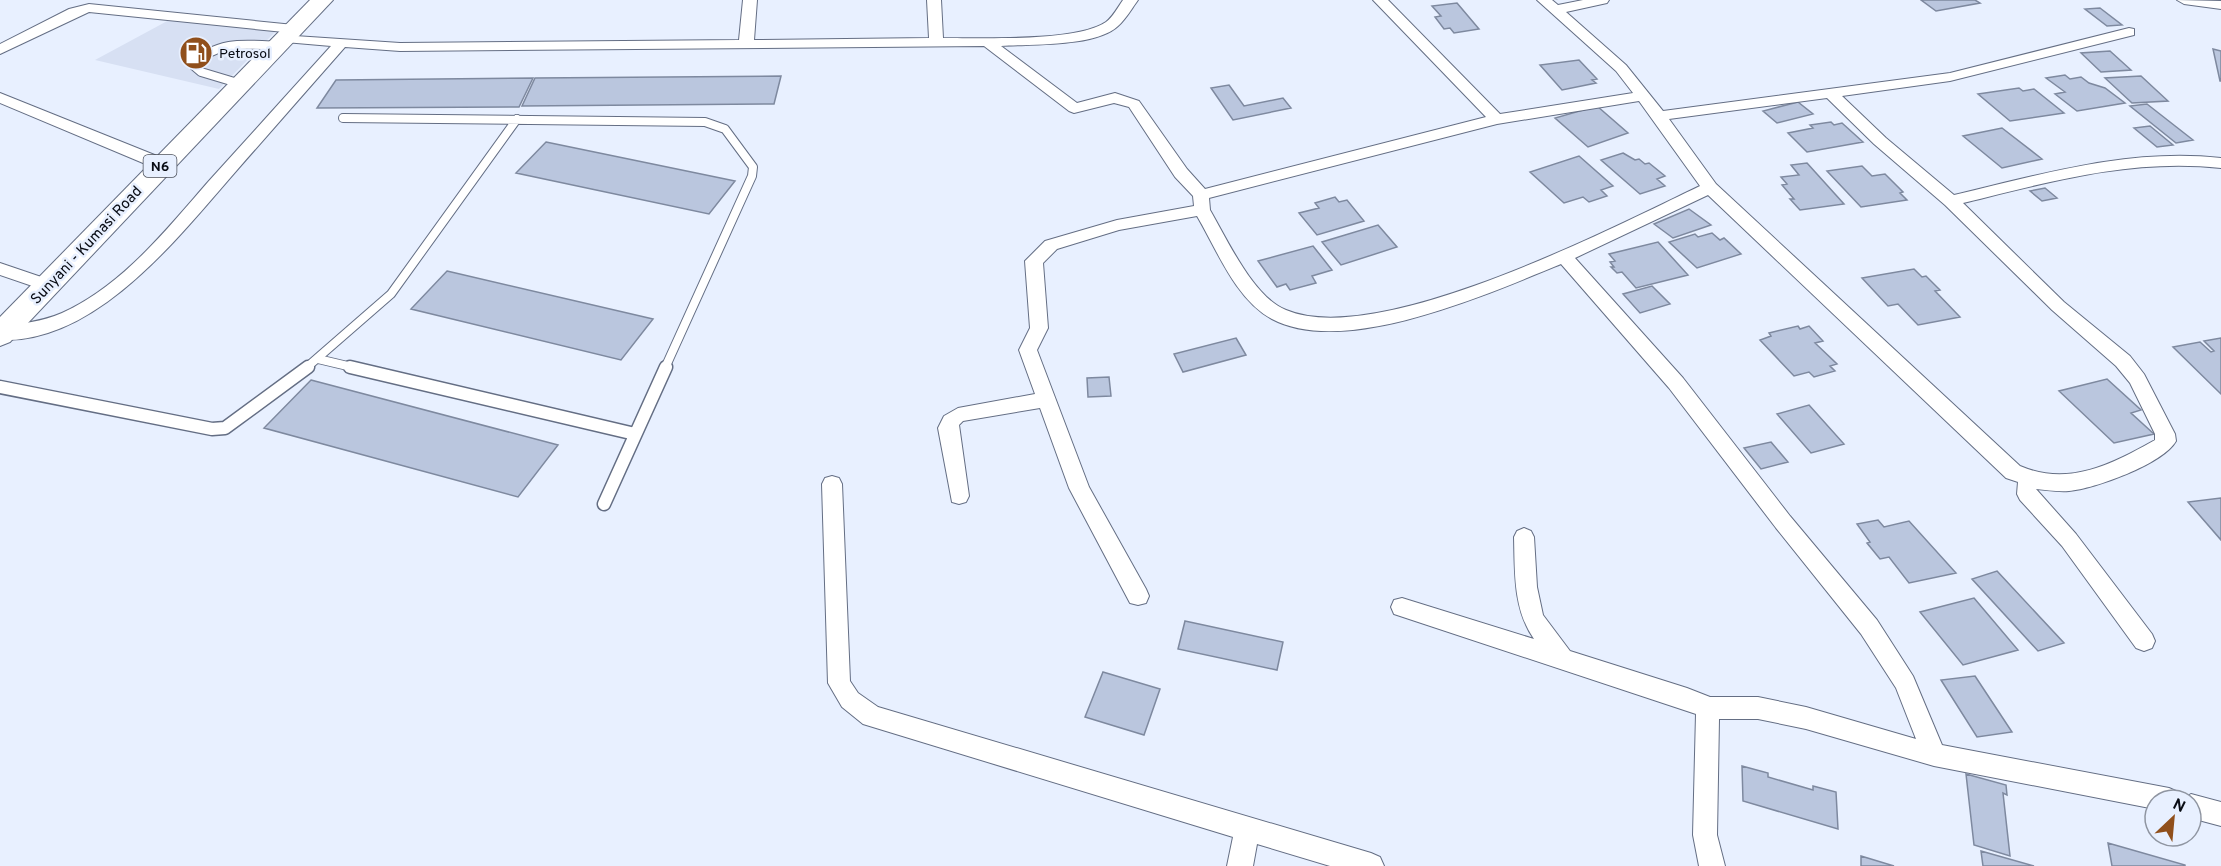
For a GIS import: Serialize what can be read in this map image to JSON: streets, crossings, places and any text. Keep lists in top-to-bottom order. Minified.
{"streets":{"main road":["N6","Sunyani - Kumasi Road"]},"places":{"fuel station":["Petrosol"]},"north":"top right"}
